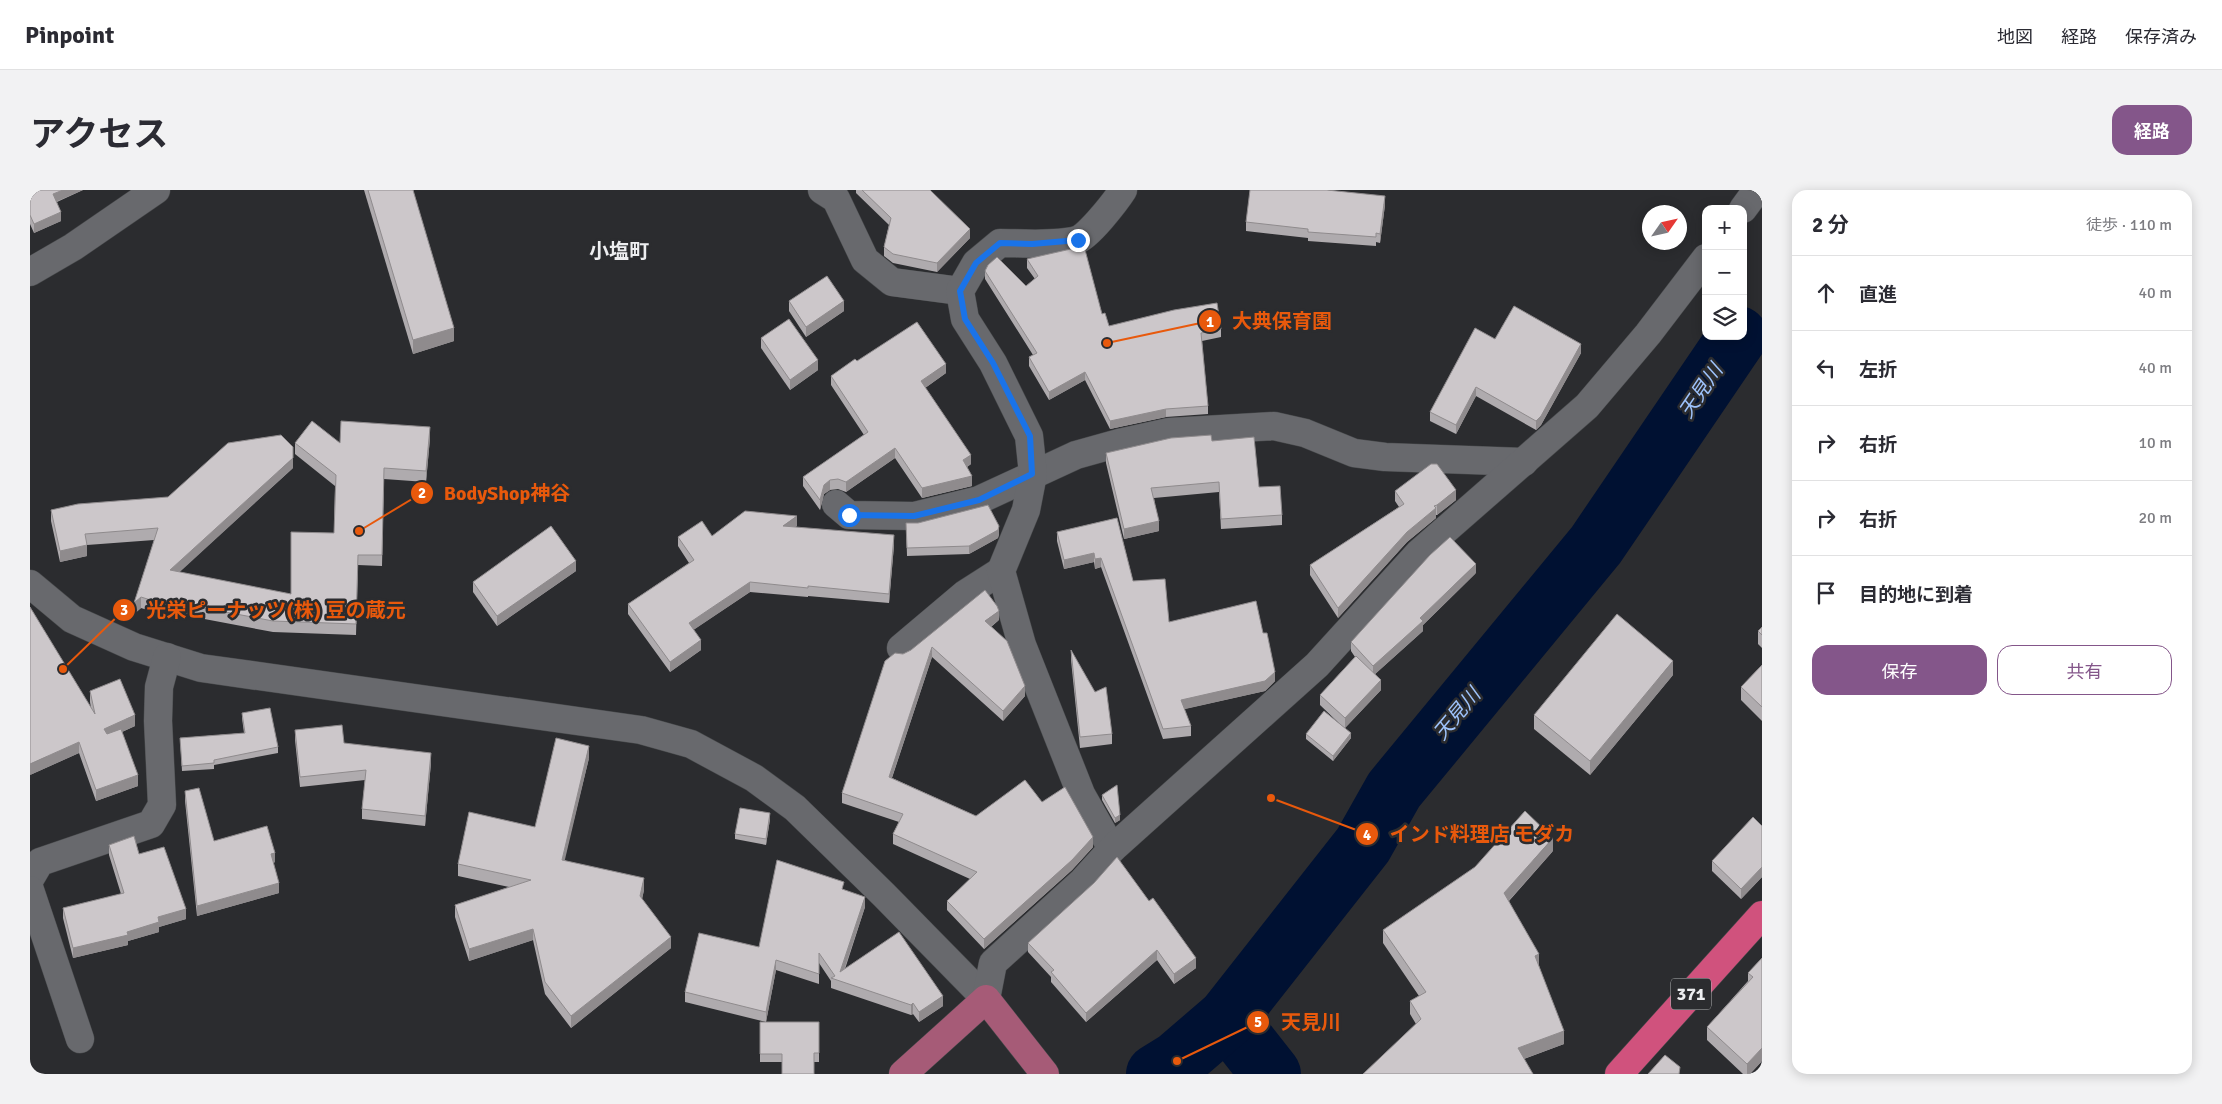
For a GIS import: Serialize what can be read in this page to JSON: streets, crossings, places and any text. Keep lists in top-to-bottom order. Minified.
{"streets":{"highway":["371"]},"districts":["小塩町"],"water":["天見川"],"places":["大典保育園","BodyShop神谷","光栄ピーナッツ(株) 豆の蔵元","インド料理店 モダカ","天見川"],"north":"top right","page":{"header":"Pinpoint","nav":["地図","経路","保存済み"],"title":"アクセス","buttons":["経路",["保存","共有"]],"heading":["2 分","徒歩 · 110 m"],"map_buttons":["+","−"],"list":[["直進","40 m"],["左折","40 m"],["右折","10 m"],["右折","20 m"],"目的地に到着"]}}
